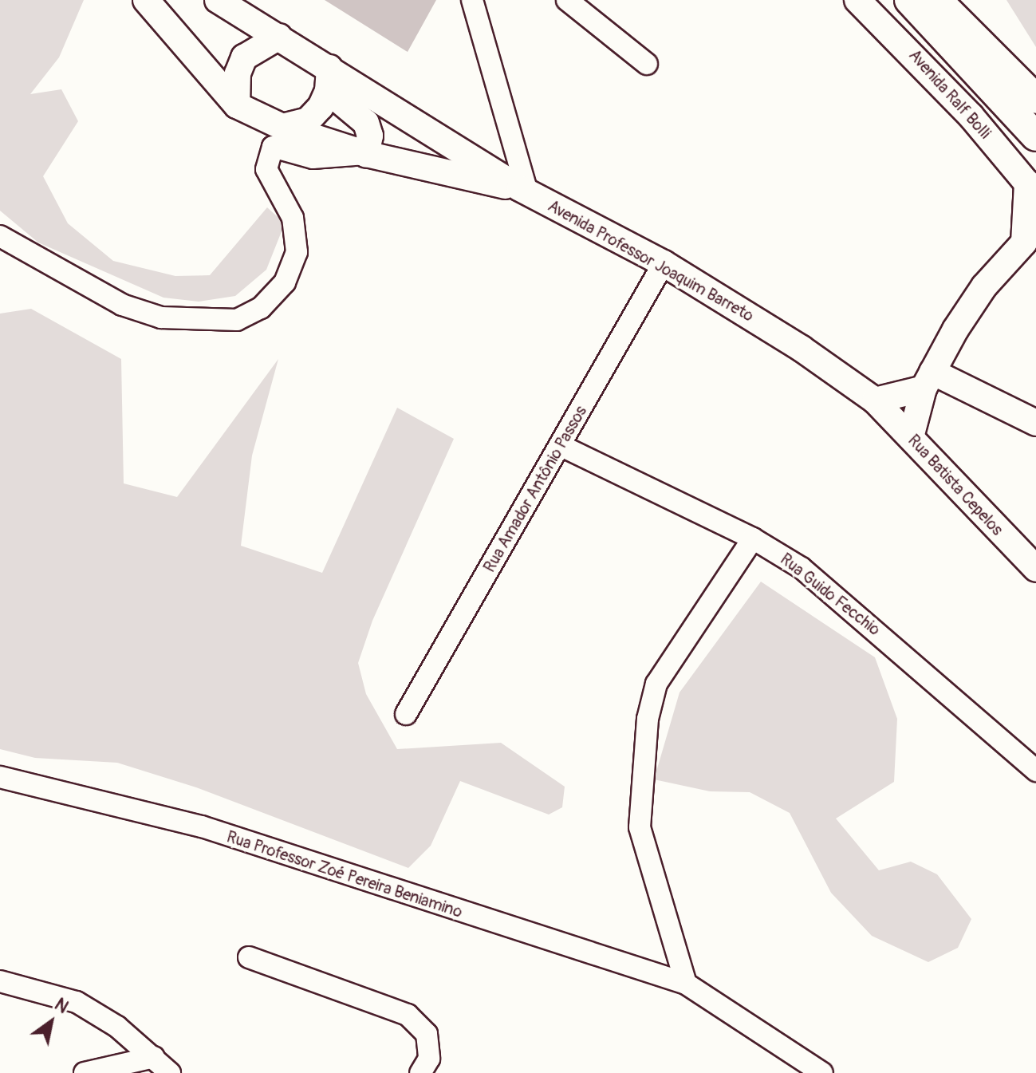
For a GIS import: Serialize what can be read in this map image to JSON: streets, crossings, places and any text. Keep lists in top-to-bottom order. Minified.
{"streets":{"main road":["Avenida Ralf Bolli","Avenida Professor Joaquim Barreto","Rua Batista Cepelos"],"street":["Rua Amador Antônio Passos","Rua Guido Fecchio","Rua Professor Zoé Pereira Beniamino"]},"crossings":[["Avenida Professor Joaquim Barreto","Rua Batista Cepelos"],["Avenida Professor Joaquim Barreto","Rua Amador Antônio Passos"],["Rua Amador Antônio Passos","Rua Guido Fecchio"]],"north":"top right"}
